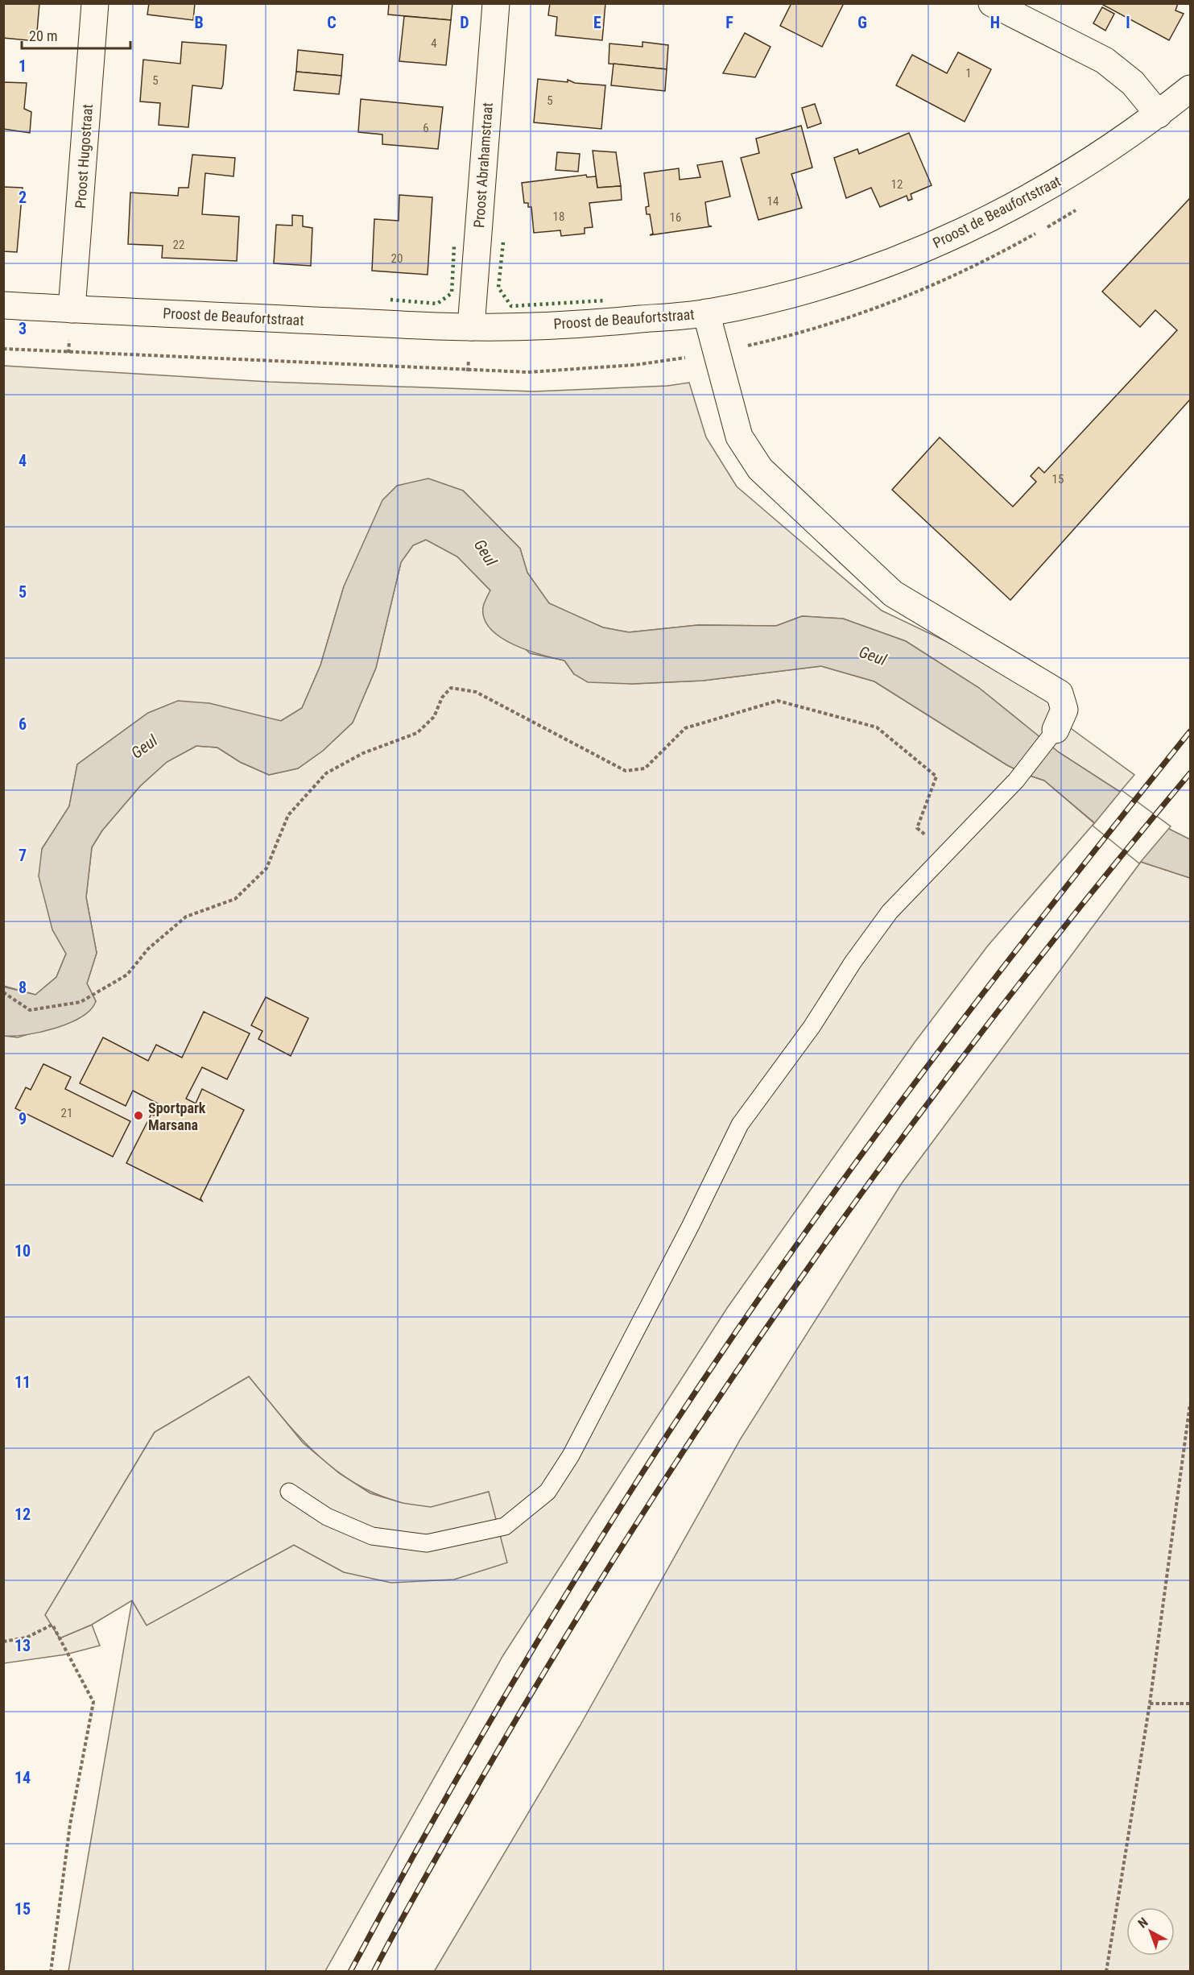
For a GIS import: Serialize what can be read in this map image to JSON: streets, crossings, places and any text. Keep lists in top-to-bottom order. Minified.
{"streets":{"street":["Proost Hugostraat","Proost Abrahamstraat","Proost de Beaufortstraat"]},"crossings":[["Proost Hugostraat","Proost de Beaufortstraat"],["Proost Abrahamstraat","Proost de Beaufortstraat"]],"water":["Geul"],"places":["Sportpark Marsana"],"house_numbers":["4","1","5","5","6","12","14","18","16","22","20","15","21"],"scale_bar":"20 m","north":"top left","grid":{"columns":["B","C","D","E","F","G","H","I"],"rows":["1","2","3","4","5","6","7","8","9","10","11","12","13","14","15"]}}
